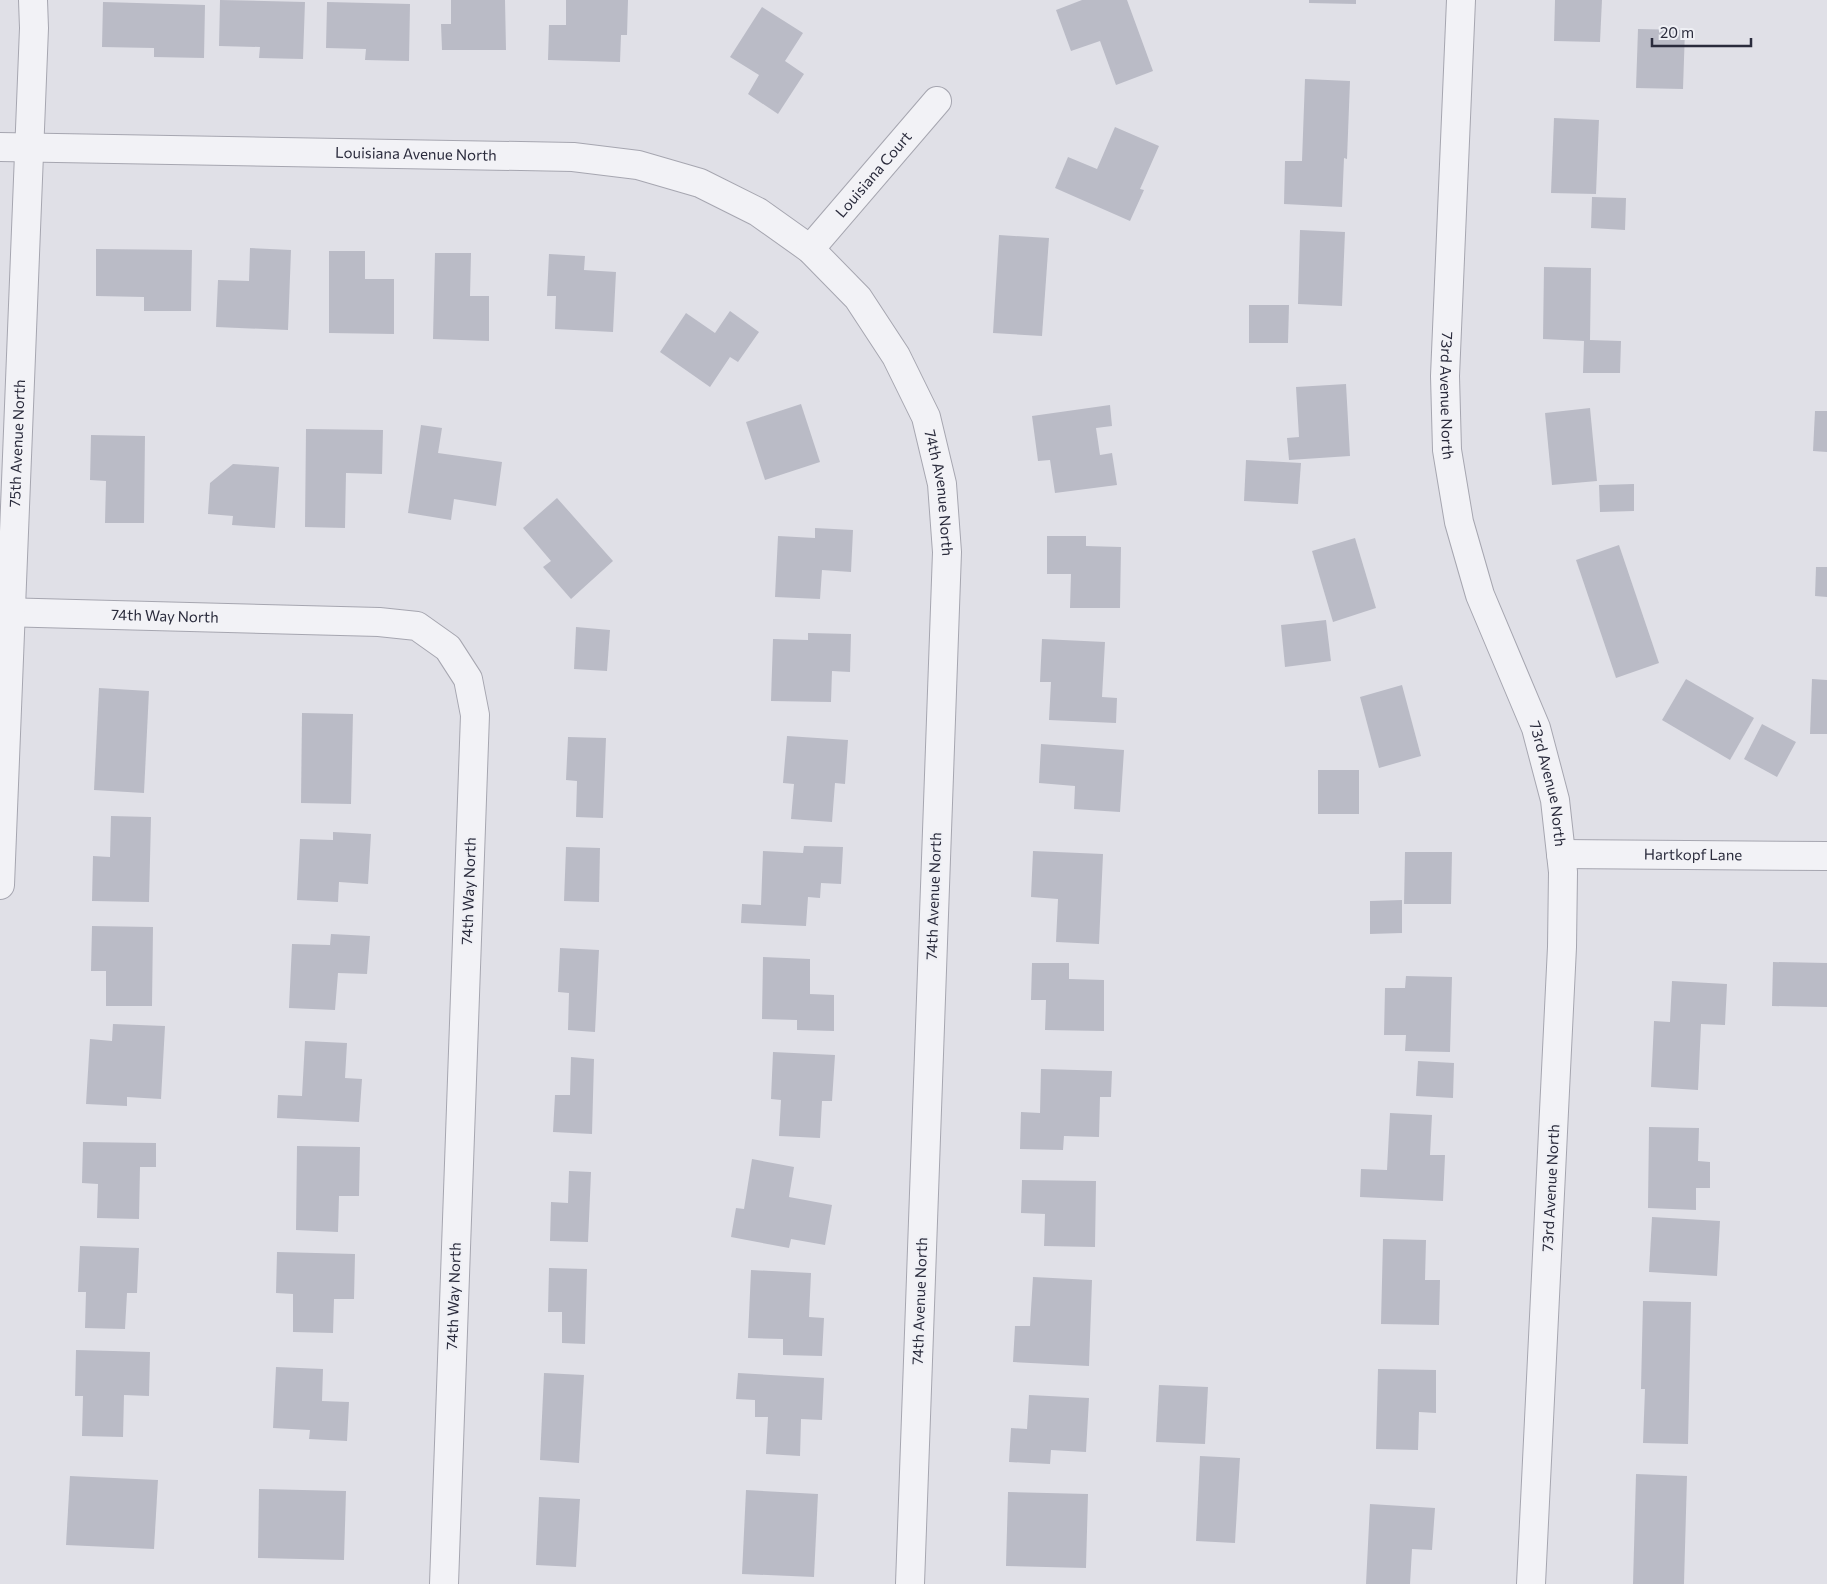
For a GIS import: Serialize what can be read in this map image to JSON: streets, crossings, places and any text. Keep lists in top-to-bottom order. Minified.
{"streets":{"street":["Louisiana Avenue North","Louisiana Court","73rd Avenue North","75th Avenue North","74th Avenue North","74th Way North","Hartkopf Lane"]},"crossings":[["Louisiana Avenue North","Louisiana Court"],["Louisiana Avenue North","75th Avenue North"],["Louisiana Avenue North","74th Avenue North"],["Louisiana Court","74th Avenue North"],["73rd Avenue North","Hartkopf Lane"],["75th Avenue North","74th Way North"]],"scale_bar":"20 m"}
